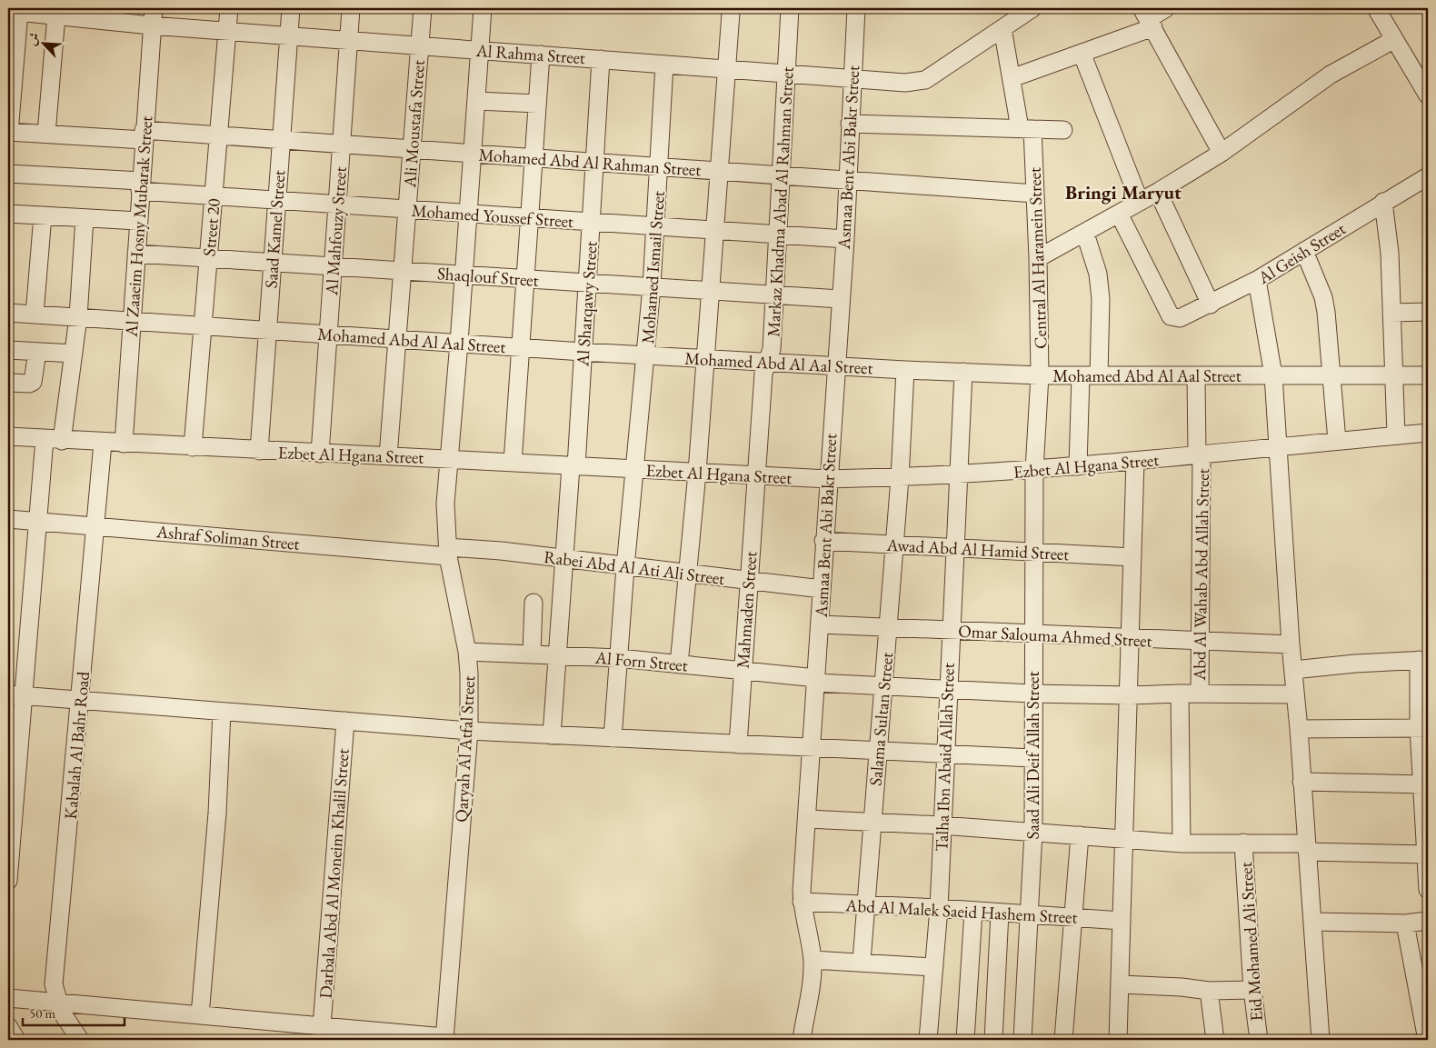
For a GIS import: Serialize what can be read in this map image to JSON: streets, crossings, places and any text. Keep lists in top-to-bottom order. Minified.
{"streets":{"street":["Al Rahma Street","Ali Moustafa Street","Asmaa Bent Abi Bakr Street","Mohamed Abd Al Rahman Street","Markaz Khadma Abad Al Rahman Street","Mohamed Youssef Street","Al Zaaeim Hosny Mubarak Street","Street 20","Saad Kamel Street","Al Mahfouzy Street","Al Geish Street","Central Al Haramein Street","Mohamed Ismail Street","Shaqlouf Street","Al Sharqawy Street","Mohamed Abd Al Aal Street","Ezbet Al Hgana Street","Ashraf Soliman Street","Awad Abd Al Hamid Street","Rabei Abd Al Ati Ali Street","Abd Al Wahab Abd Allah Street","Mahmaden Street","Omar Salouma Ahmed Street","Al Forn Street","Salama Sultan Street","Kabalah Al Bahr Road","Qaryah Al Atfal Street","Saad Ali Deif Allah Street","Talha Ibn Abaid Allah Street","Darbala Abd Al Moneim Khalil Street","Abd Al Malek Saeid Hashem Street","Eid Mohamed Ali Street"]},"crossings":[["Al Rahma Street","Ali Moustafa Street"],["Al Rahma Street","Asmaa Bent Abi Bakr Street"],["Al Rahma Street","Markaz Khadma Abad Al Rahman Street"],["Al Rahma Street","Al Zaaeim Hosny Mubarak Street"],["Al Rahma Street","Street 20"],["Al Rahma Street","Saad Kamel Street"],["Al Rahma Street","Al Mahfouzy Street"],["Al Rahma Street","Central Al Haramein Street"],["Al Rahma Street","Mohamed Ismail Street"],["Al Rahma Street","Al Sharqawy Street"],["Al Rahma Street","Qaryah Al Atfal Street"],["Ali Moustafa Street","Mohamed Abd Al Rahman Street"],["Ali Moustafa Street","Mohamed Youssef Street"],["Ali Moustafa Street","Shaqlouf Street"],["Ali Moustafa Street","Mohamed Abd Al Aal Street"],["Ali Moustafa Street","Ezbet Al Hgana Street"],["Asmaa Bent Abi Bakr Street","Mohamed Abd Al Rahman Street"],["Asmaa Bent Abi Bakr Street","Mohamed Youssef Street"],["Asmaa Bent Abi Bakr Street","Shaqlouf Street"],["Asmaa Bent Abi Bakr Street","Mohamed Abd Al Aal Street"],["Asmaa Bent Abi Bakr Street","Ezbet Al Hgana Street"],["Asmaa Bent Abi Bakr Street","Awad Abd Al Hamid Street"],["Asmaa Bent Abi Bakr Street","Rabei Abd Al Ati Ali Street"],["Asmaa Bent Abi Bakr Street","Omar Salouma Ahmed Street"],["Asmaa Bent Abi Bakr Street","Al Forn Street"],["Asmaa Bent Abi Bakr Street","Abd Al Malek Saeid Hashem Street"],["Mohamed Abd Al Rahman Street","Markaz Khadma Abad Al Rahman Street"],["Mohamed Abd Al Rahman Street","Al Zaaeim Hosny Mubarak Street"],["Mohamed Abd Al Rahman Street","Street 20"],["Mohamed Abd Al Rahman Street","Saad Kamel Street"],["Mohamed Abd Al Rahman Street","Al Mahfouzy Street"],["Mohamed Abd Al Rahman Street","Central Al Haramein Street"],["Mohamed Abd Al Rahman Street","Mohamed Ismail Street"],["Mohamed Abd Al Rahman Street","Al Sharqawy Street"],["Mohamed Abd Al Rahman Street","Qaryah Al Atfal Street"],["Markaz Khadma Abad Al Rahman Street","Mohamed Youssef Street"],["Markaz Khadma Abad Al Rahman Street","Shaqlouf Street"],["Markaz Khadma Abad Al Rahman Street","Mohamed Abd Al Aal Street"],["Markaz Khadma Abad Al Rahman Street","Ezbet Al Hgana Street"],["Markaz Khadma Abad Al Rahman Street","Mahmaden Street"],["Mohamed Youssef Street","Al Zaaeim Hosny Mubarak Street"],["Mohamed Youssef Street","Street 20"],["Mohamed Youssef Street","Saad Kamel Street"],["Mohamed Youssef Street","Al Mahfouzy Street"],["Mohamed Youssef Street","Mohamed Ismail Street"],["Mohamed Youssef Street","Al Sharqawy Street"],["Mohamed Youssef Street","Qaryah Al Atfal Street"],["Al Zaaeim Hosny Mubarak Street","Shaqlouf Street"],["Al Zaaeim Hosny Mubarak Street","Mohamed Abd Al Aal Street"],["Al Zaaeim Hosny Mubarak Street","Ezbet Al Hgana Street"],["Street 20","Shaqlouf Street"],["Street 20","Mohamed Abd Al Aal Street"],["Street 20","Ezbet Al Hgana Street"],["Saad Kamel Street","Shaqlouf Street"],["Saad Kamel Street","Mohamed Abd Al Aal Street"],["Saad Kamel Street","Ezbet Al Hgana Street"],["Al Mahfouzy Street","Shaqlouf Street"],["Al Mahfouzy Street","Mohamed Abd Al Aal Street"],["Al Mahfouzy Street","Ezbet Al Hgana Street"],["Central Al Haramein Street","Mohamed Abd Al Aal Street"],["Central Al Haramein Street","Ezbet Al Hgana Street"],["Central Al Haramein Street","Saad Ali Deif Allah Street"],["Mohamed Ismail Street","Shaqlouf Street"],["Mohamed Ismail Street","Mohamed Abd Al Aal Street"],["Mohamed Ismail Street","Ezbet Al Hgana Street"],["Mohamed Ismail Street","Rabei Abd Al Ati Ali Street"],["Mohamed Ismail Street","Al Forn Street"],["Shaqlouf Street","Al Sharqawy Street"],["Shaqlouf Street","Qaryah Al Atfal Street"],["Al Sharqawy Street","Mohamed Abd Al Aal Street"],["Al Sharqawy Street","Ezbet Al Hgana Street"],["Al Sharqawy Street","Rabei Abd Al Ati Ali Street"],["Al Sharqawy Street","Al Forn Street"],["Mohamed Abd Al Aal Street","Abd Al Wahab Abd Allah Street"],["Mohamed Abd Al Aal Street","Salama Sultan Street"],["Mohamed Abd Al Aal Street","Qaryah Al Atfal Street"],["Mohamed Abd Al Aal Street","Talha Ibn Abaid Allah Street"],["Ezbet Al Hgana Street","Abd Al Wahab Abd Allah Street"],["Ezbet Al Hgana Street","Mahmaden Street"],["Ezbet Al Hgana Street","Salama Sultan Street"],["Ezbet Al Hgana Street","Kabalah Al Bahr Road"],["Ezbet Al Hgana Street","Qaryah Al Atfal Street"],["Ezbet Al Hgana Street","Saad Ali Deif Allah Street"],["Ezbet Al Hgana Street","Talha Ibn Abaid Allah Street"],["Ashraf Soliman Street","Rabei Abd Al Ati Ali Street"],["Ashraf Soliman Street","Kabalah Al Bahr Road"],["Ashraf Soliman Street","Qaryah Al Atfal Street"],["Awad Abd Al Hamid Street","Salama Sultan Street"],["Awad Abd Al Hamid Street","Saad Ali Deif Allah Street"],["Awad Abd Al Hamid Street","Talha Ibn Abaid Allah Street"],["Rabei Abd Al Ati Ali Street","Mahmaden Street"],["Rabei Abd Al Ati Ali Street","Qaryah Al Atfal Street"],["Abd Al Wahab Abd Allah Street","Omar Salouma Ahmed Street"],["Abd Al Wahab Abd Allah Street","Al Forn Street"],["Mahmaden Street","Al Forn Street"],["Omar Salouma Ahmed Street","Salama Sultan Street"],["Omar Salouma Ahmed Street","Saad Ali Deif Allah Street"],["Omar Salouma Ahmed Street","Talha Ibn Abaid Allah Street"],["Al Forn Street","Salama Sultan Street"],["Al Forn Street","Qaryah Al Atfal Street"],["Al Forn Street","Saad Ali Deif Allah Street"],["Al Forn Street","Talha Ibn Abaid Allah Street"],["Salama Sultan Street","Abd Al Malek Saeid Hashem Street"],["Saad Ali Deif Allah Street","Abd Al Malek Saeid Hashem Street"],["Talha Ibn Abaid Allah Street","Abd Al Malek Saeid Hashem Street"]],"districts":["Bringi Maryut"],"scale_bar":"50 m","north":"top left"}
